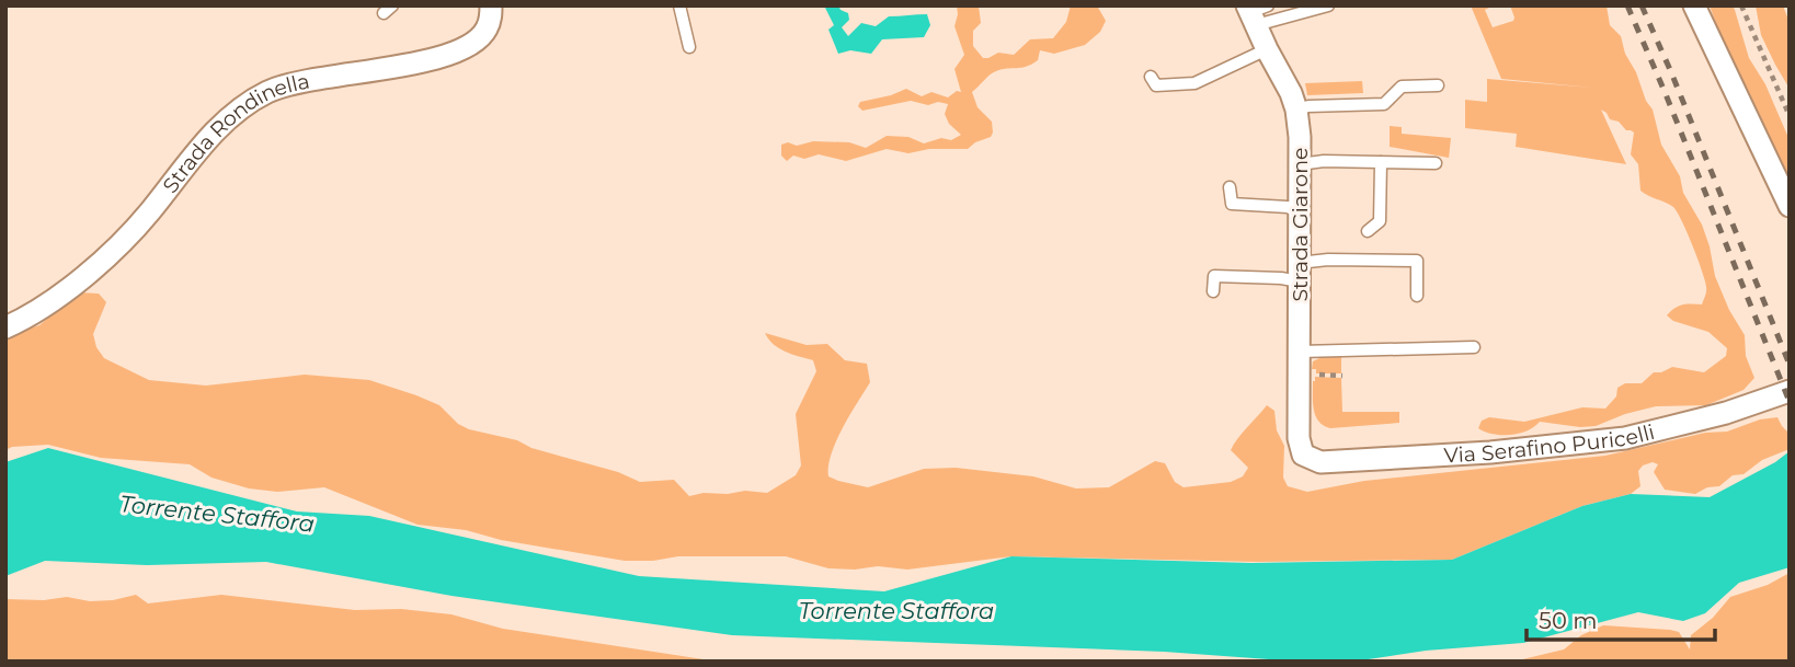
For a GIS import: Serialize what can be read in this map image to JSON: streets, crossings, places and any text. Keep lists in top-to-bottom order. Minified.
{"streets":{"street":["Strada Rondinella","Strada Giarone","Via Serafino Puricelli"]},"crossings":[["Strada Giarone","Via Serafino Puricelli"]],"water":["Torrente Staffora"],"scale_bar":"50 m"}
